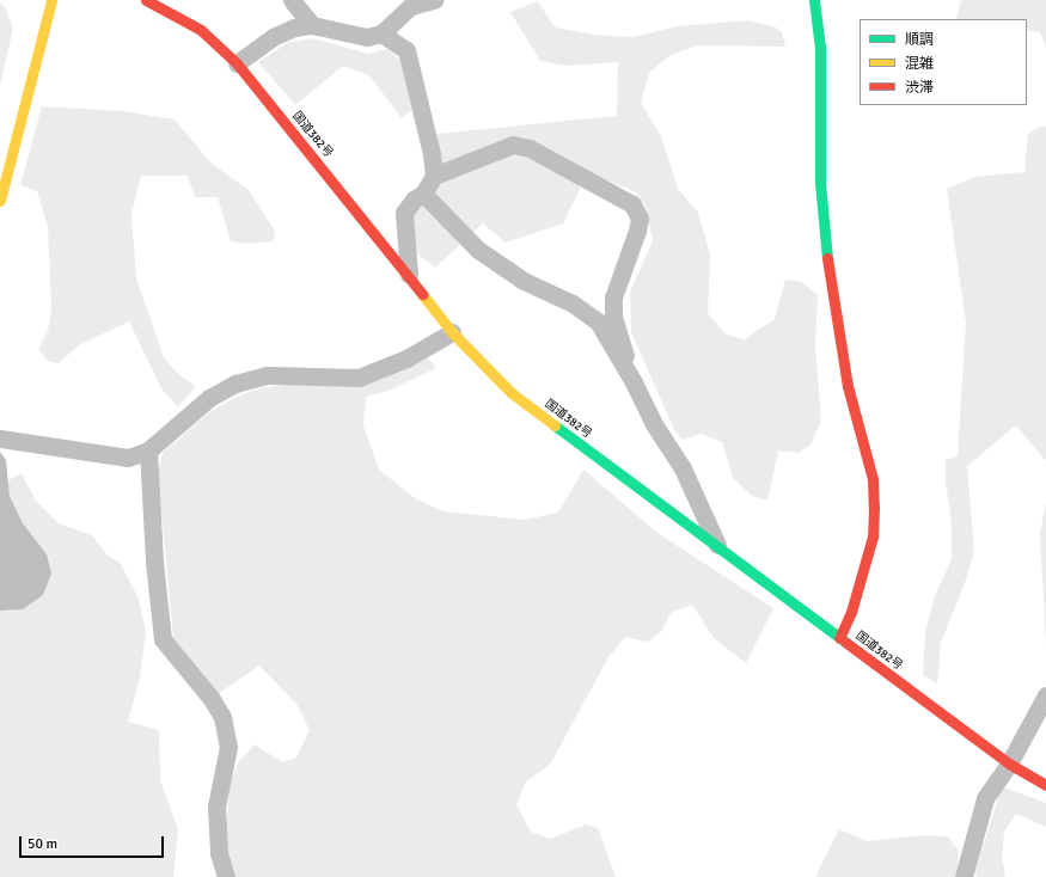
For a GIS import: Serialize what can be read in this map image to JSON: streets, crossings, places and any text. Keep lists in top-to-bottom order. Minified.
{"streets":{"main road":["国道382号"]},"legend":["順調","混雑","渋滞"],"scale_bar":"50 m"}
